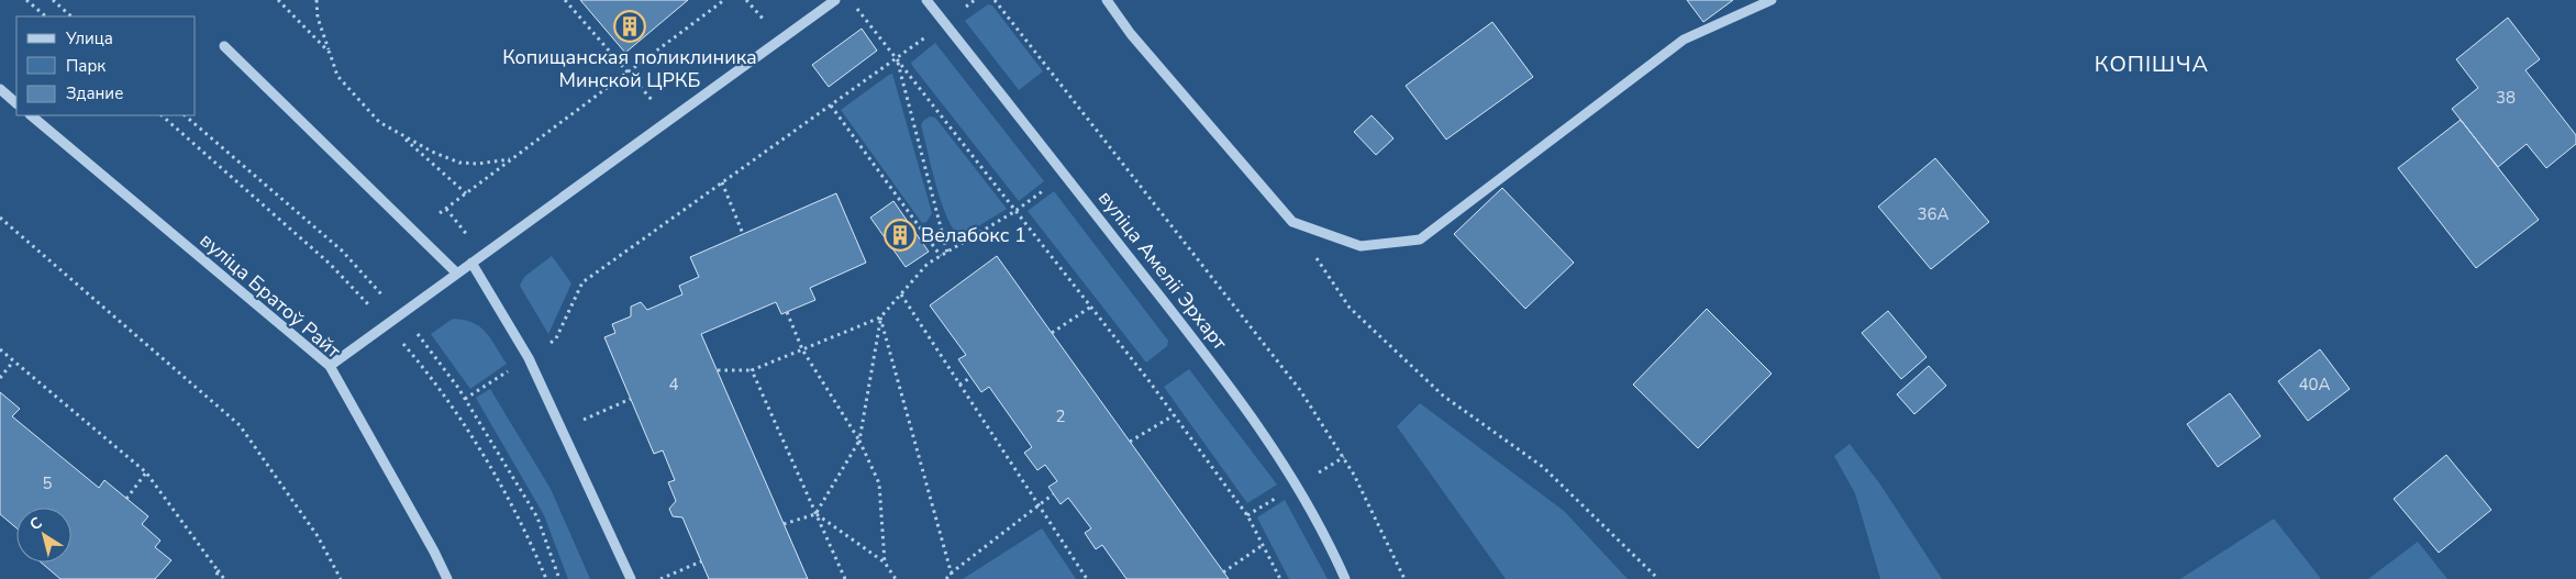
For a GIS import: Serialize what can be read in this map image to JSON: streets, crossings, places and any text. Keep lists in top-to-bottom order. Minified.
{"streets":{"street":["вуліца Амеліі Эрхарт","вуліца Братоў Райт"]},"districts":["КОПІШЧА"],"places":{"building":["Копищанская поликлиника Минской ЦРКБ","Велабокс 1"]},"house_numbers":["38","36А","4","40А","2","5"],"legend":["Улица","Парк","Здание"],"north":"top left"}
